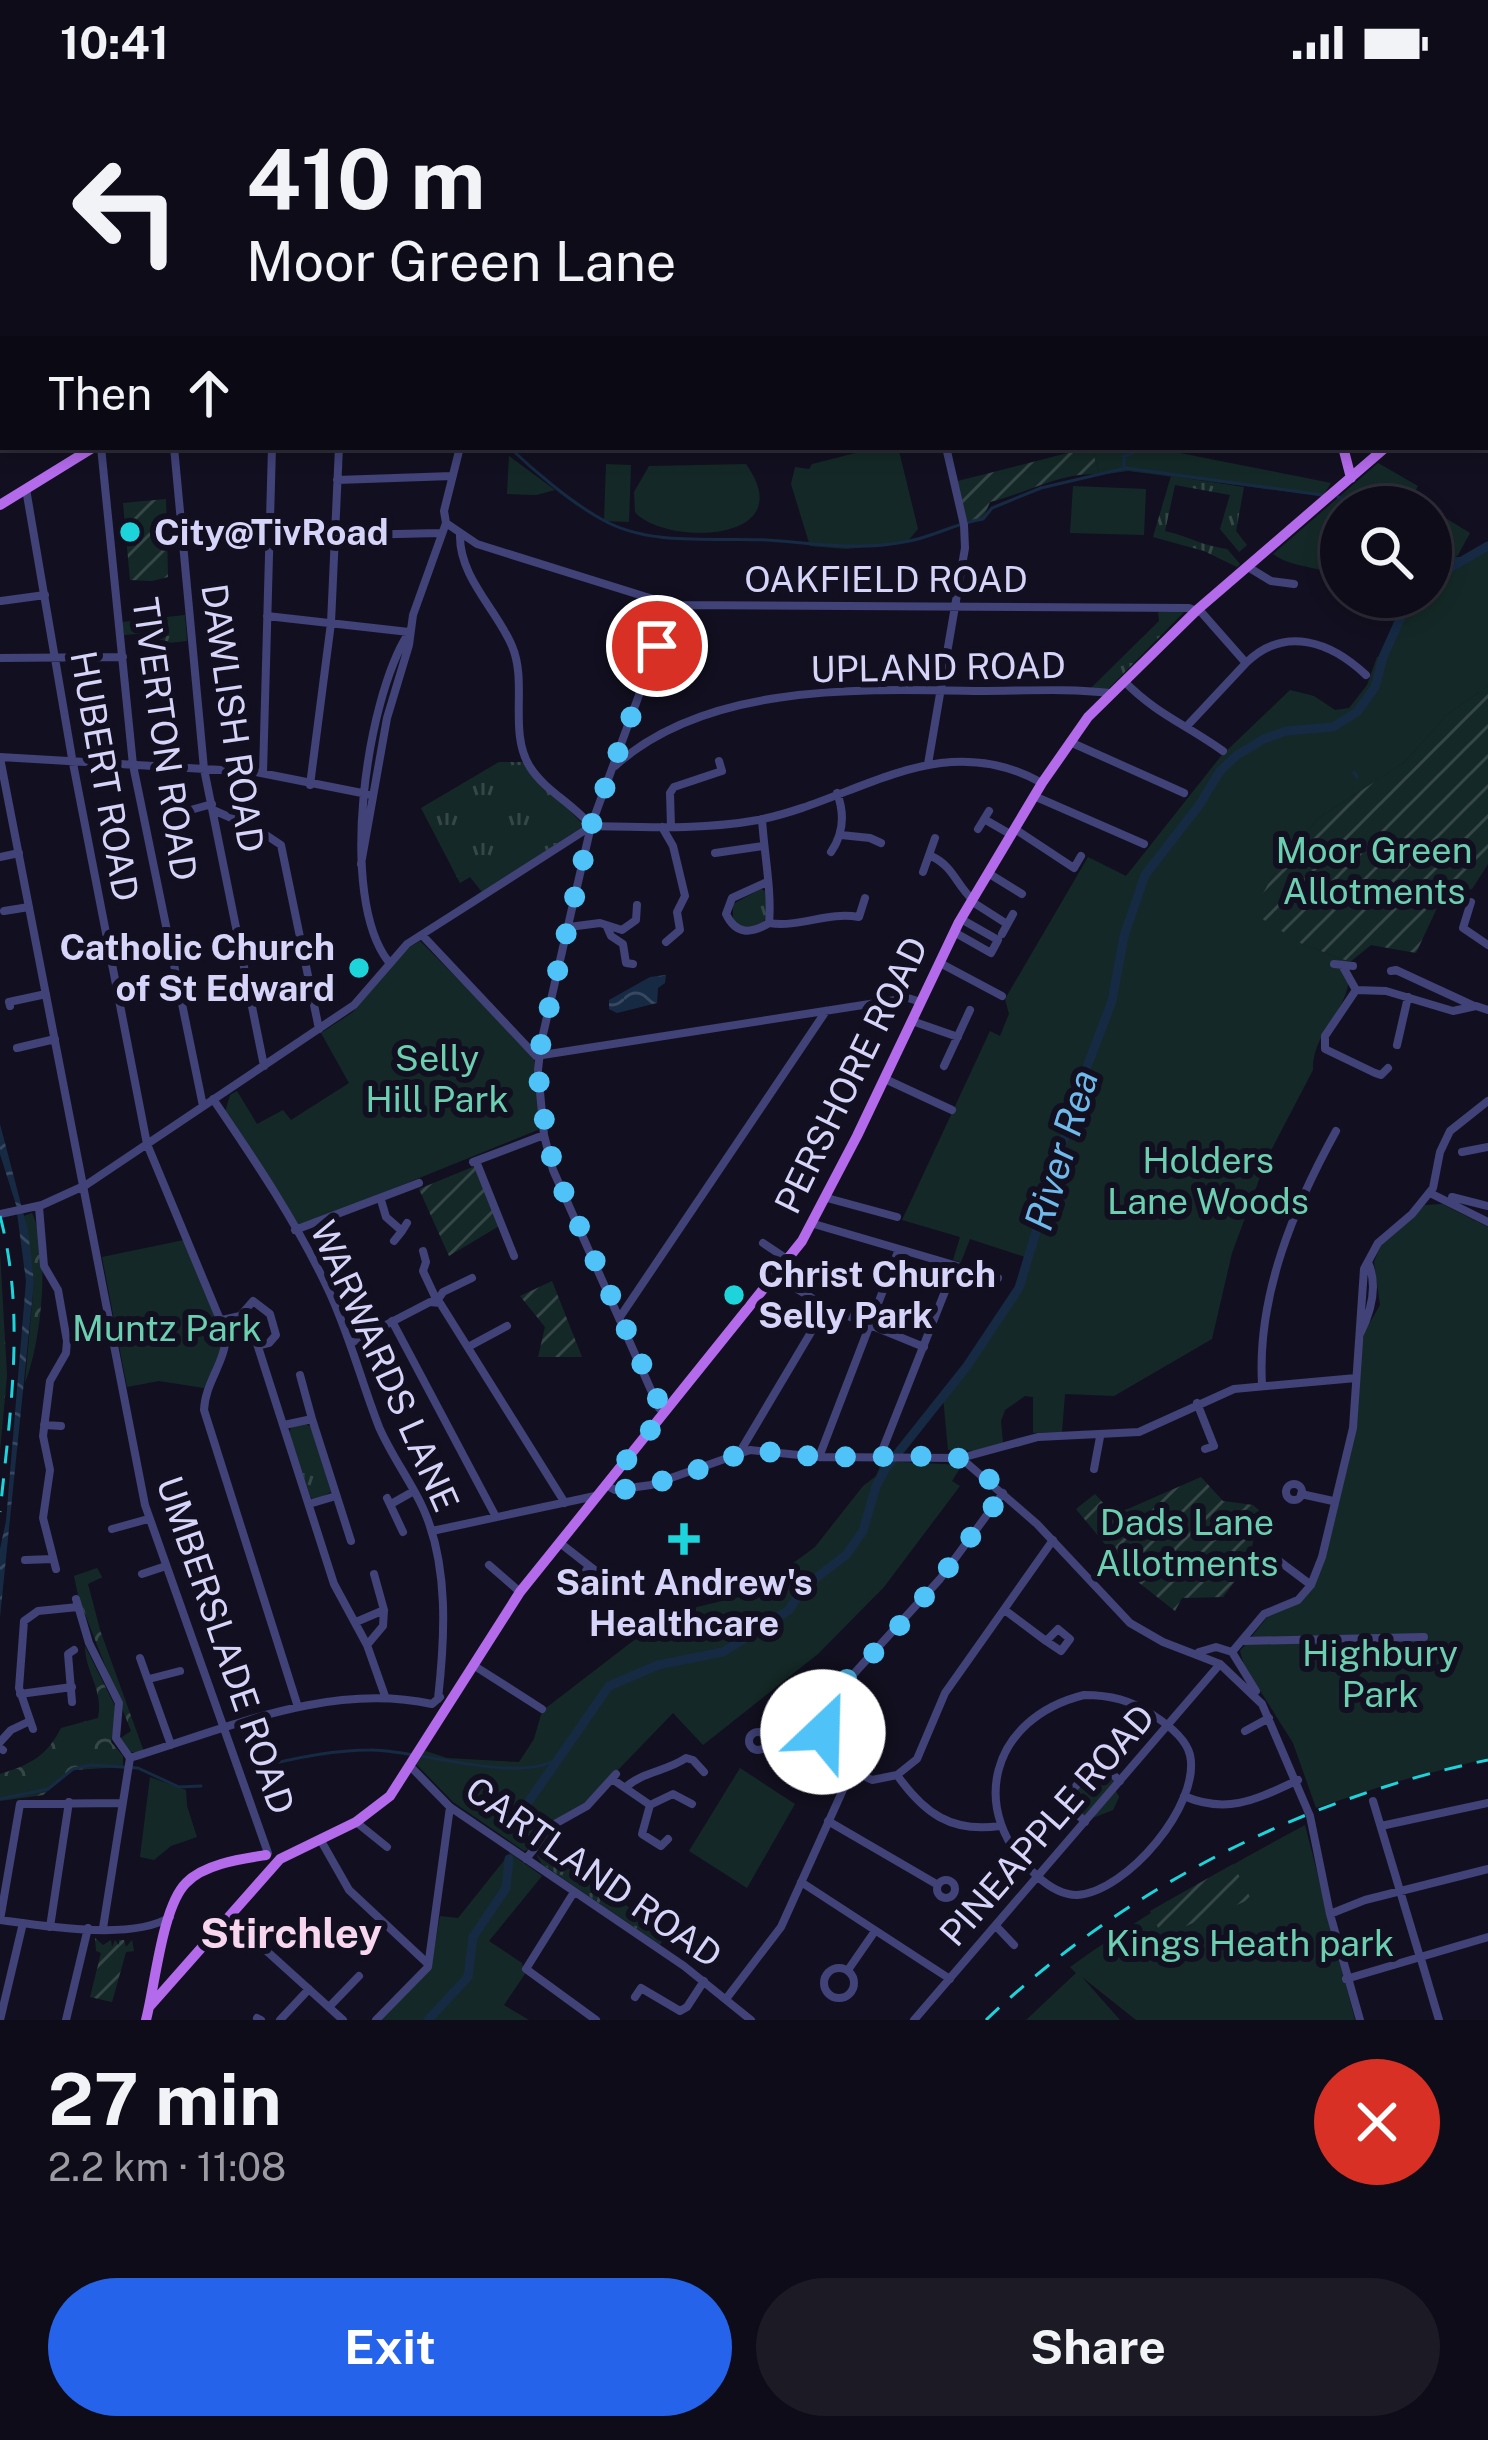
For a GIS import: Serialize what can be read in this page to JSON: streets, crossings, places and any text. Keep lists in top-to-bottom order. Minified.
{"streets":{"main road":["PERSHORE ROAD"],"street":["OAKFIELD ROAD","UPLAND ROAD","DAWLISH ROAD","TIVERTON ROAD","HUBERT ROAD","WARWARDS LANE","UMBERSLADE ROAD","PINEAPPLE ROAD","CARTLAND ROAD"]},"crossings":[["OAKFIELD ROAD","PERSHORE ROAD"],["UPLAND ROAD","PERSHORE ROAD"],["PERSHORE ROAD","WARWARDS LANE"],["PERSHORE ROAD","UMBERSLADE ROAD"],["PERSHORE ROAD","CARTLAND ROAD"]],"districts":["Stirchley"],"water":["River Rea"],"parks":["Moor Green Allotments","Selly Hill Park","Holders Lane Woods","Muntz Park","Dads Lane Allotments","Highbury Park","Kings Heath park"],"places":{"other":["City@TivRoad","Catholic Church of St Edward","Christ Church Selly Park"],"health":["Saint Andrew's Healthcare"]},"page":{"status":"10:41","turn":["410 m","Moor Green Lane"],"then":"Then","heading":["27 min","2.2 km · 11:08"],"buttons":["Exit","Share"]}}
